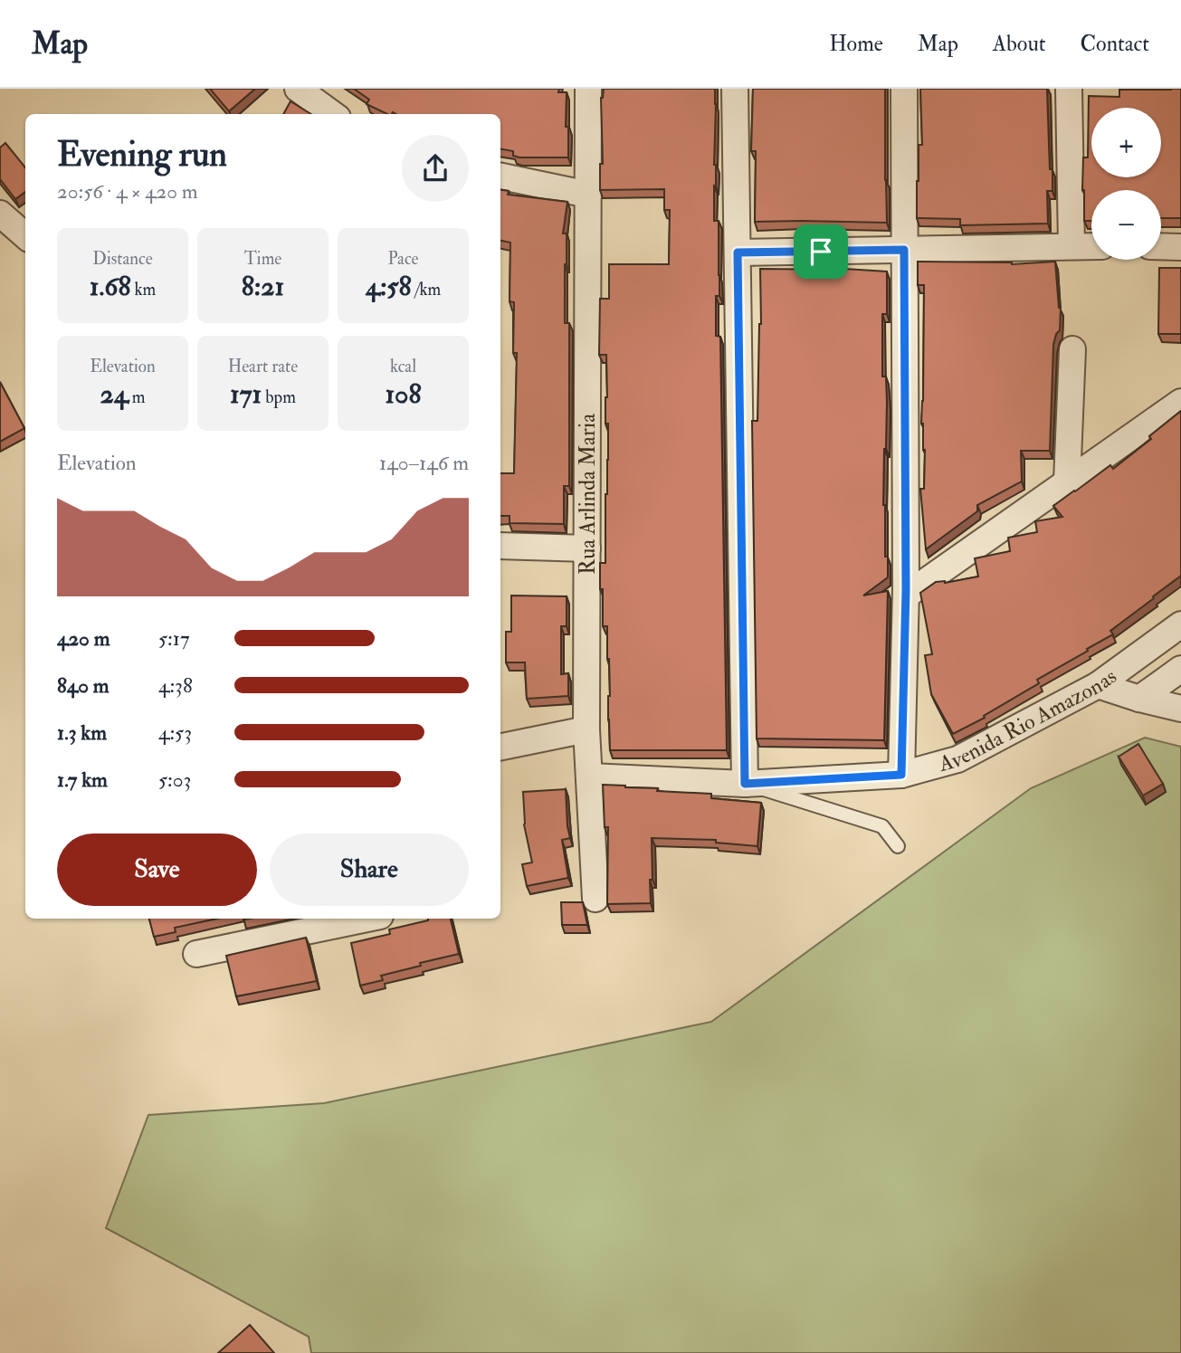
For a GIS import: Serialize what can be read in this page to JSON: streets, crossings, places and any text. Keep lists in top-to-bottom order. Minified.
{"streets":{"street":["Rua Arlinda Maria","Avenida Rio Amazonas"]},"crossings":[["Rua Arlinda Maria","Avenida Rio Amazonas"]],"page":{"header":"Map","nav":["Home","Map","About","Contact"],"map_buttons":["+","−"],"heading":["Evening run","20:56 · 4 × 420 m"],"stats":[["Distance","1.68 km"],["Time","8:21"],["Pace","4:58 /km"],["Elevation","24 m"],["Heart rate","171 bpm"],["kcal","108"]],"chart":["Elevation","140–146 m"],"list":[{"name":"420 m","note":"5:17"},{"name":"840 m","note":"4:38"},{"name":"1.3 km","note":"4:53"},{"name":"1.7 km","note":"5:03"}],"buttons":["Save","Share"]}}
